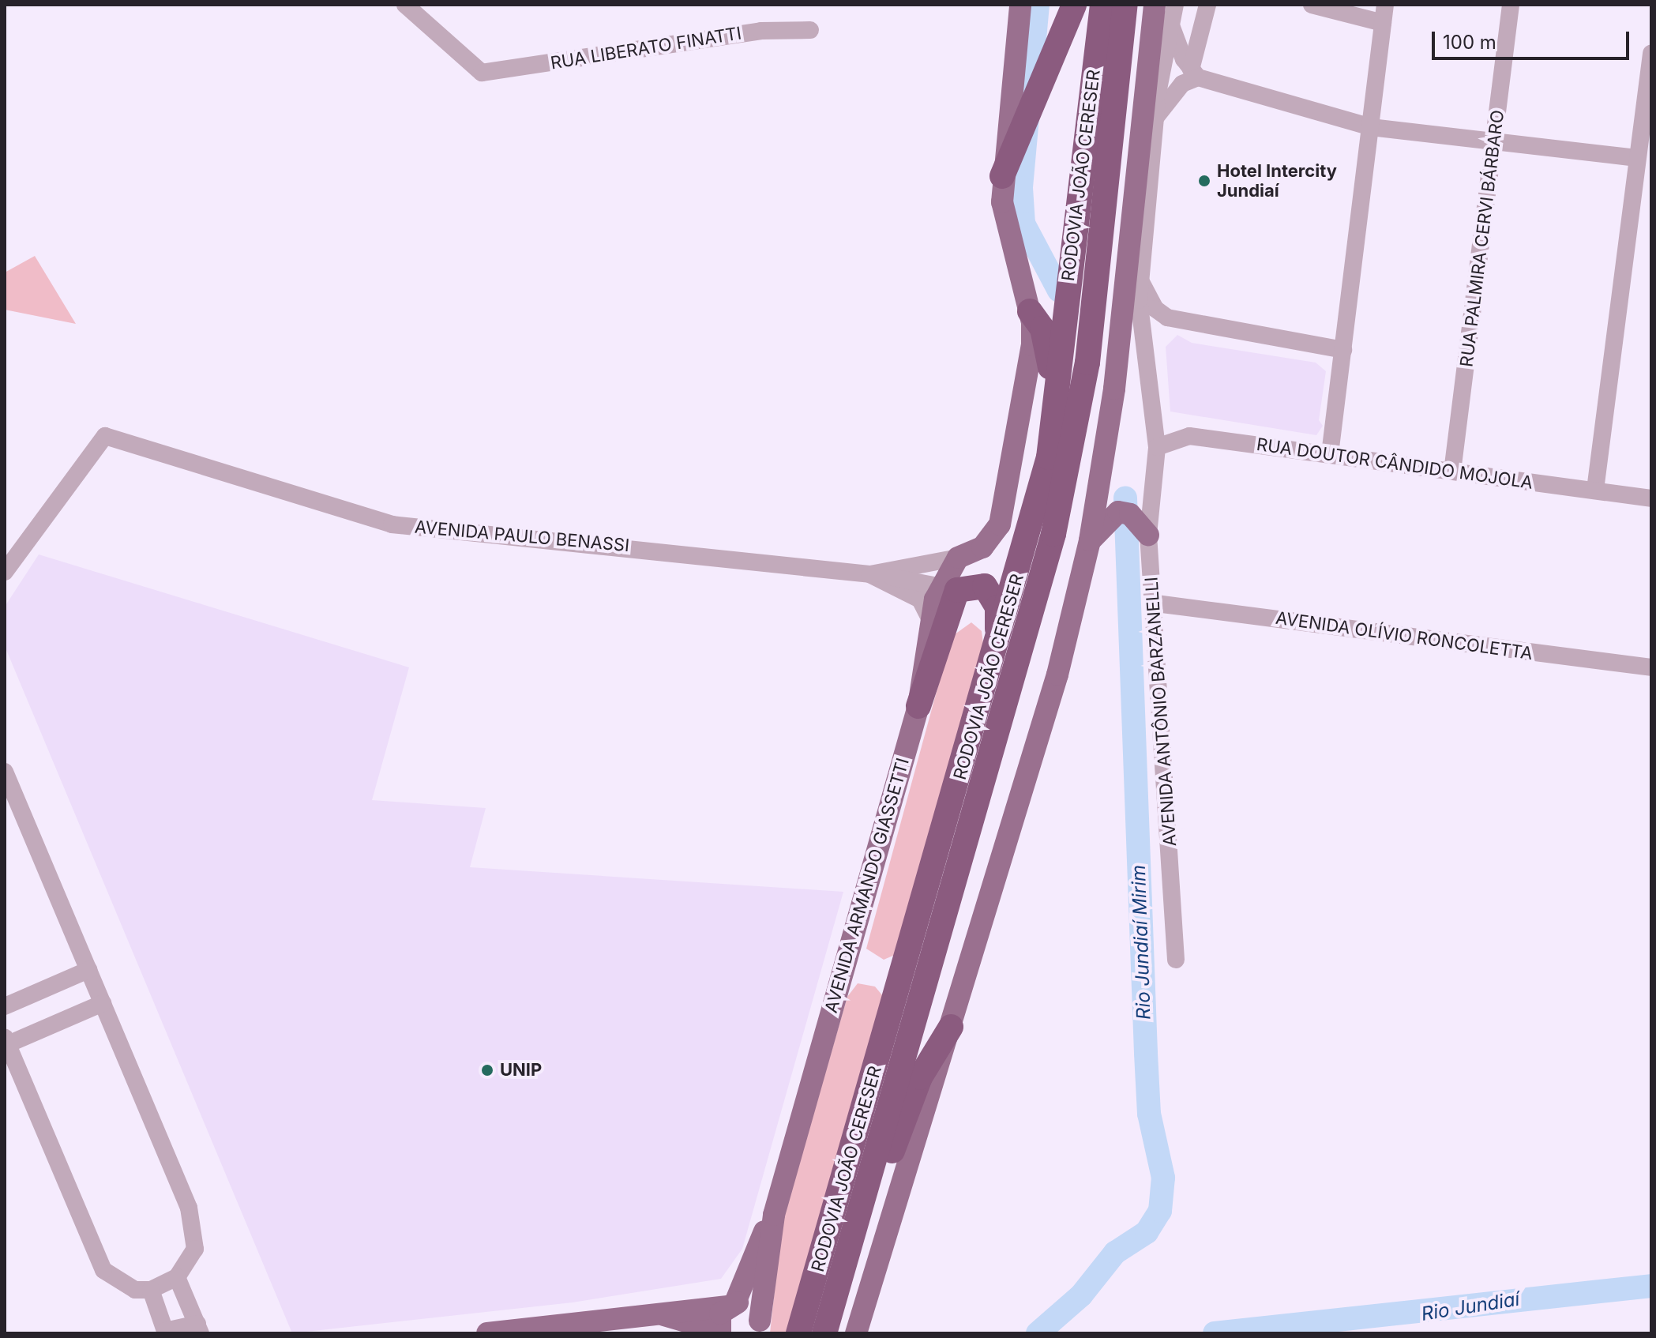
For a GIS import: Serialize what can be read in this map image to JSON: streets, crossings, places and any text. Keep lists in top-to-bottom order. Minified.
{"streets":{"highway":["RODOVIA JOÃO CERESER"],"main road":["AVENIDA ARMANDO GIASSETTI"],"street":["RUA LIBERATO FINATTI","RUA PALMIRA CERVI BÁRBARO","RUA DOUTOR CÂNDIDO MOJOLA","AVENIDA PAULO BENASSI","AVENIDA OLÍVIO RONCOLETTA","AVENIDA ANTÔNIO BARZANELLI"]},"crossings":[["RUA PALMIRA CERVI BÁRBARO","RUA DOUTOR CÂNDIDO MOJOLA"],["RUA DOUTOR CÂNDIDO MOJOLA","AVENIDA ANTÔNIO BARZANELLI"],["AVENIDA PAULO BENASSI","AVENIDA ARMANDO GIASSETTI"],["AVENIDA OLÍVIO RONCOLETTA","AVENIDA ANTÔNIO BARZANELLI"]],"water":["Rio Jundiaí Mirim","Rio Jundiaí"],"places":["Hotel Intercity Jundiaí","UNIP"],"scale_bar":"100 m"}
